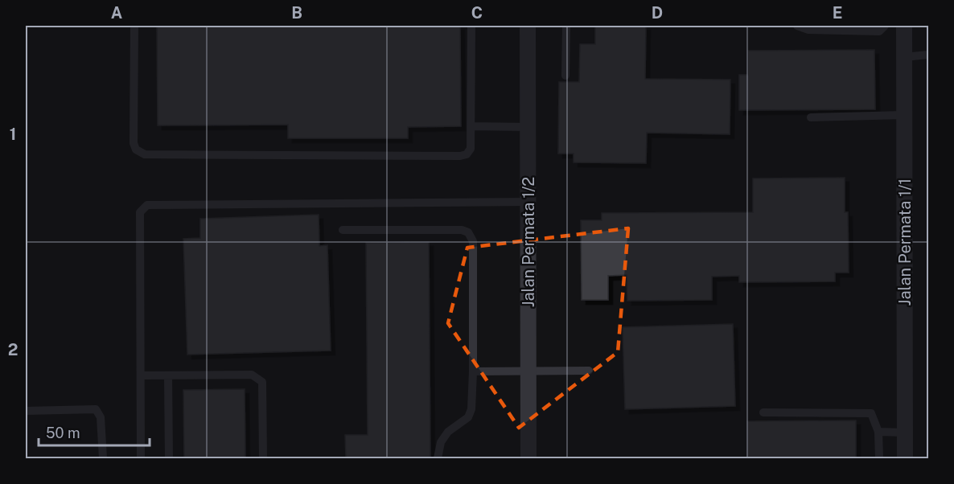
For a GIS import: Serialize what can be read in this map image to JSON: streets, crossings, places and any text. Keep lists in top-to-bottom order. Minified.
{"streets":{"street":["Jalan Permata 1/2","Jalan Permata 1/1"]},"scale_bar":"50 m","grid":{"columns":["A","B","C","D","E"],"rows":["1","2"]}}
